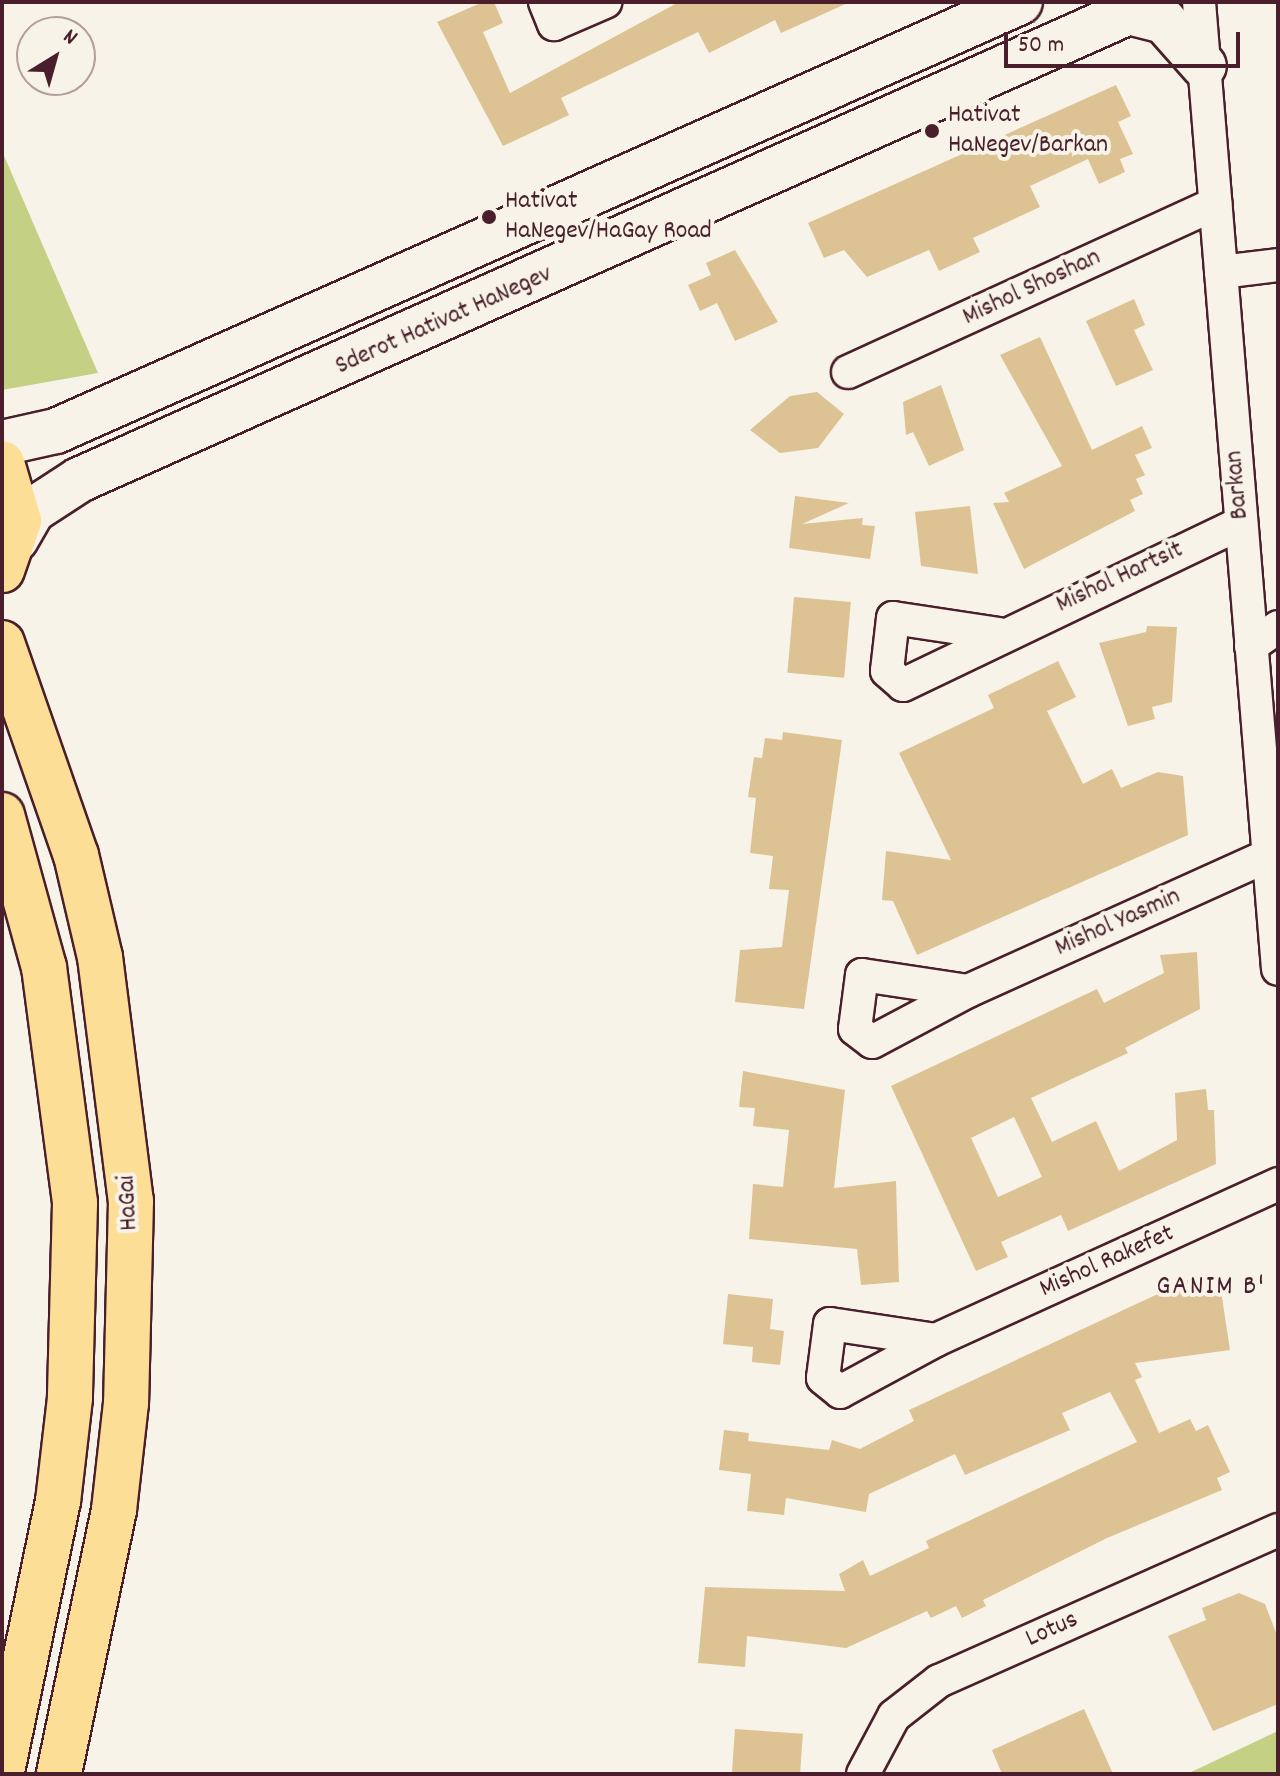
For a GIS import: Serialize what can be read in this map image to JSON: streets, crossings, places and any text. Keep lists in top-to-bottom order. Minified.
{"streets":{"highway":["HaGai"],"main road":["Sderot Hativat HaNegev"],"street":["Mishol Shoshan","Barkan","Mishol Hartsit","Mishol Yasmin","Mishol Rakefet","Lotus"]},"crossings":[["Mishol Shoshan","Barkan"],["Barkan","Mishol Hartsit"],["Barkan","Mishol Yasmin"]],"districts":["GANIM B'"],"places":["Hativat HaNegev/Barkan","Hativat HaNegev/HaGay Road"],"scale_bar":"50 m","north":"top right"}
